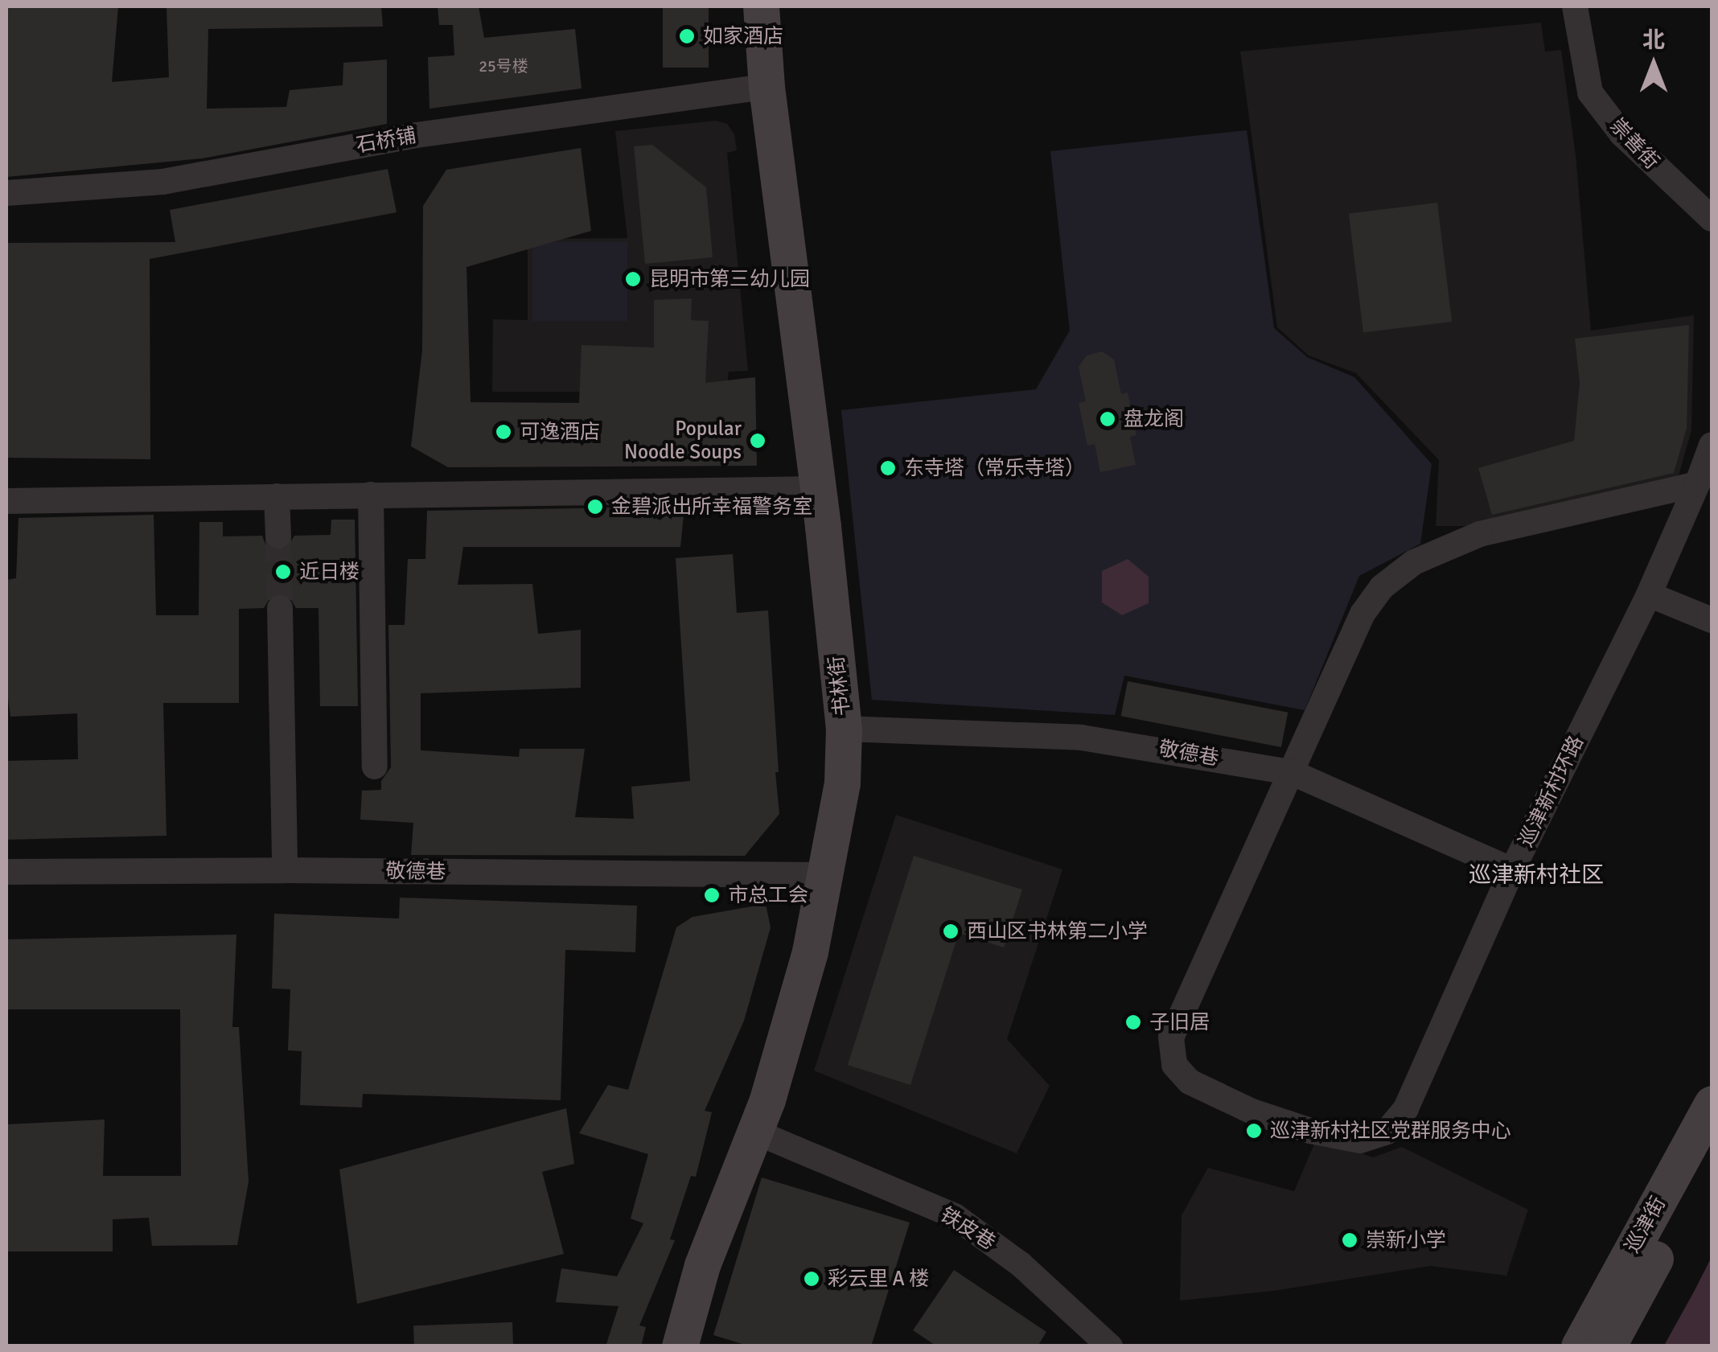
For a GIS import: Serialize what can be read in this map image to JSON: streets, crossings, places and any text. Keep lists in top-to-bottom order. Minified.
{"streets":{"street":["石桥铺","崇善街","书林街","敬德巷","巡津新村环路","巡津街","铁皮巷"]},"crossings":[["石桥铺","书林街"],["书林街","敬德巷"],["书林街","铁皮巷"],["敬德巷","巡津新村环路"]],"districts":["巡津新村社区"],"places":["如家酒店","昆明市第三幼儿园","盘龙阁","可逸酒店","Popular Noodle Soups","东寺塔（常乐寺塔）","金碧派出所幸福警务室","近日楼","市总工会","西山区书林第二小学","子旧居","巡津新村社区党群服务中心","崇新小学","彩云里 A 楼"],"house_numbers":["25号楼"],"north":"top"}
